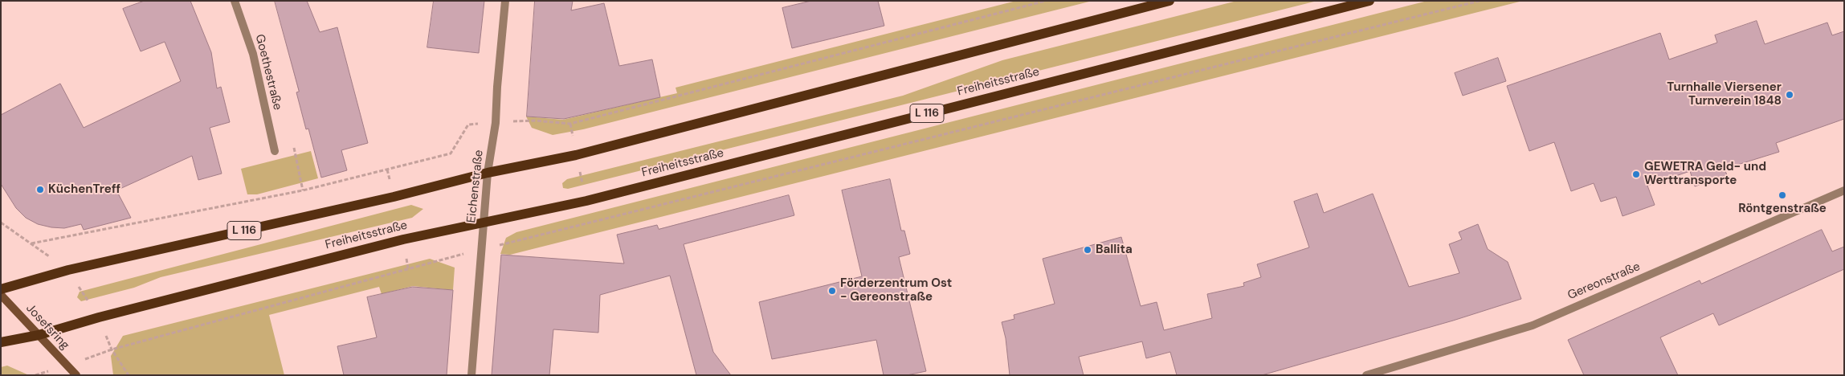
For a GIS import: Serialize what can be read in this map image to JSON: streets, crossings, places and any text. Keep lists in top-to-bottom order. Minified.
{"streets":{"main road":["Freiheitsstraße","L 116","Josefsring"],"street":["Goethestraße","Eichenstraße","Gereonstraße"]},"crossings":[["Freiheitsstraße","Eichenstraße"],["Freiheitsstraße","Josefsring"],["L 116","Eichenstraße"]],"places":["Turnhalle Viersener Turnverein 1848","GEWETRA Geld- und Werttransporte","KüchenTreff","Röntgenstraße","Ballita","Förderzentrum Ost - Gereonstraße"]}
